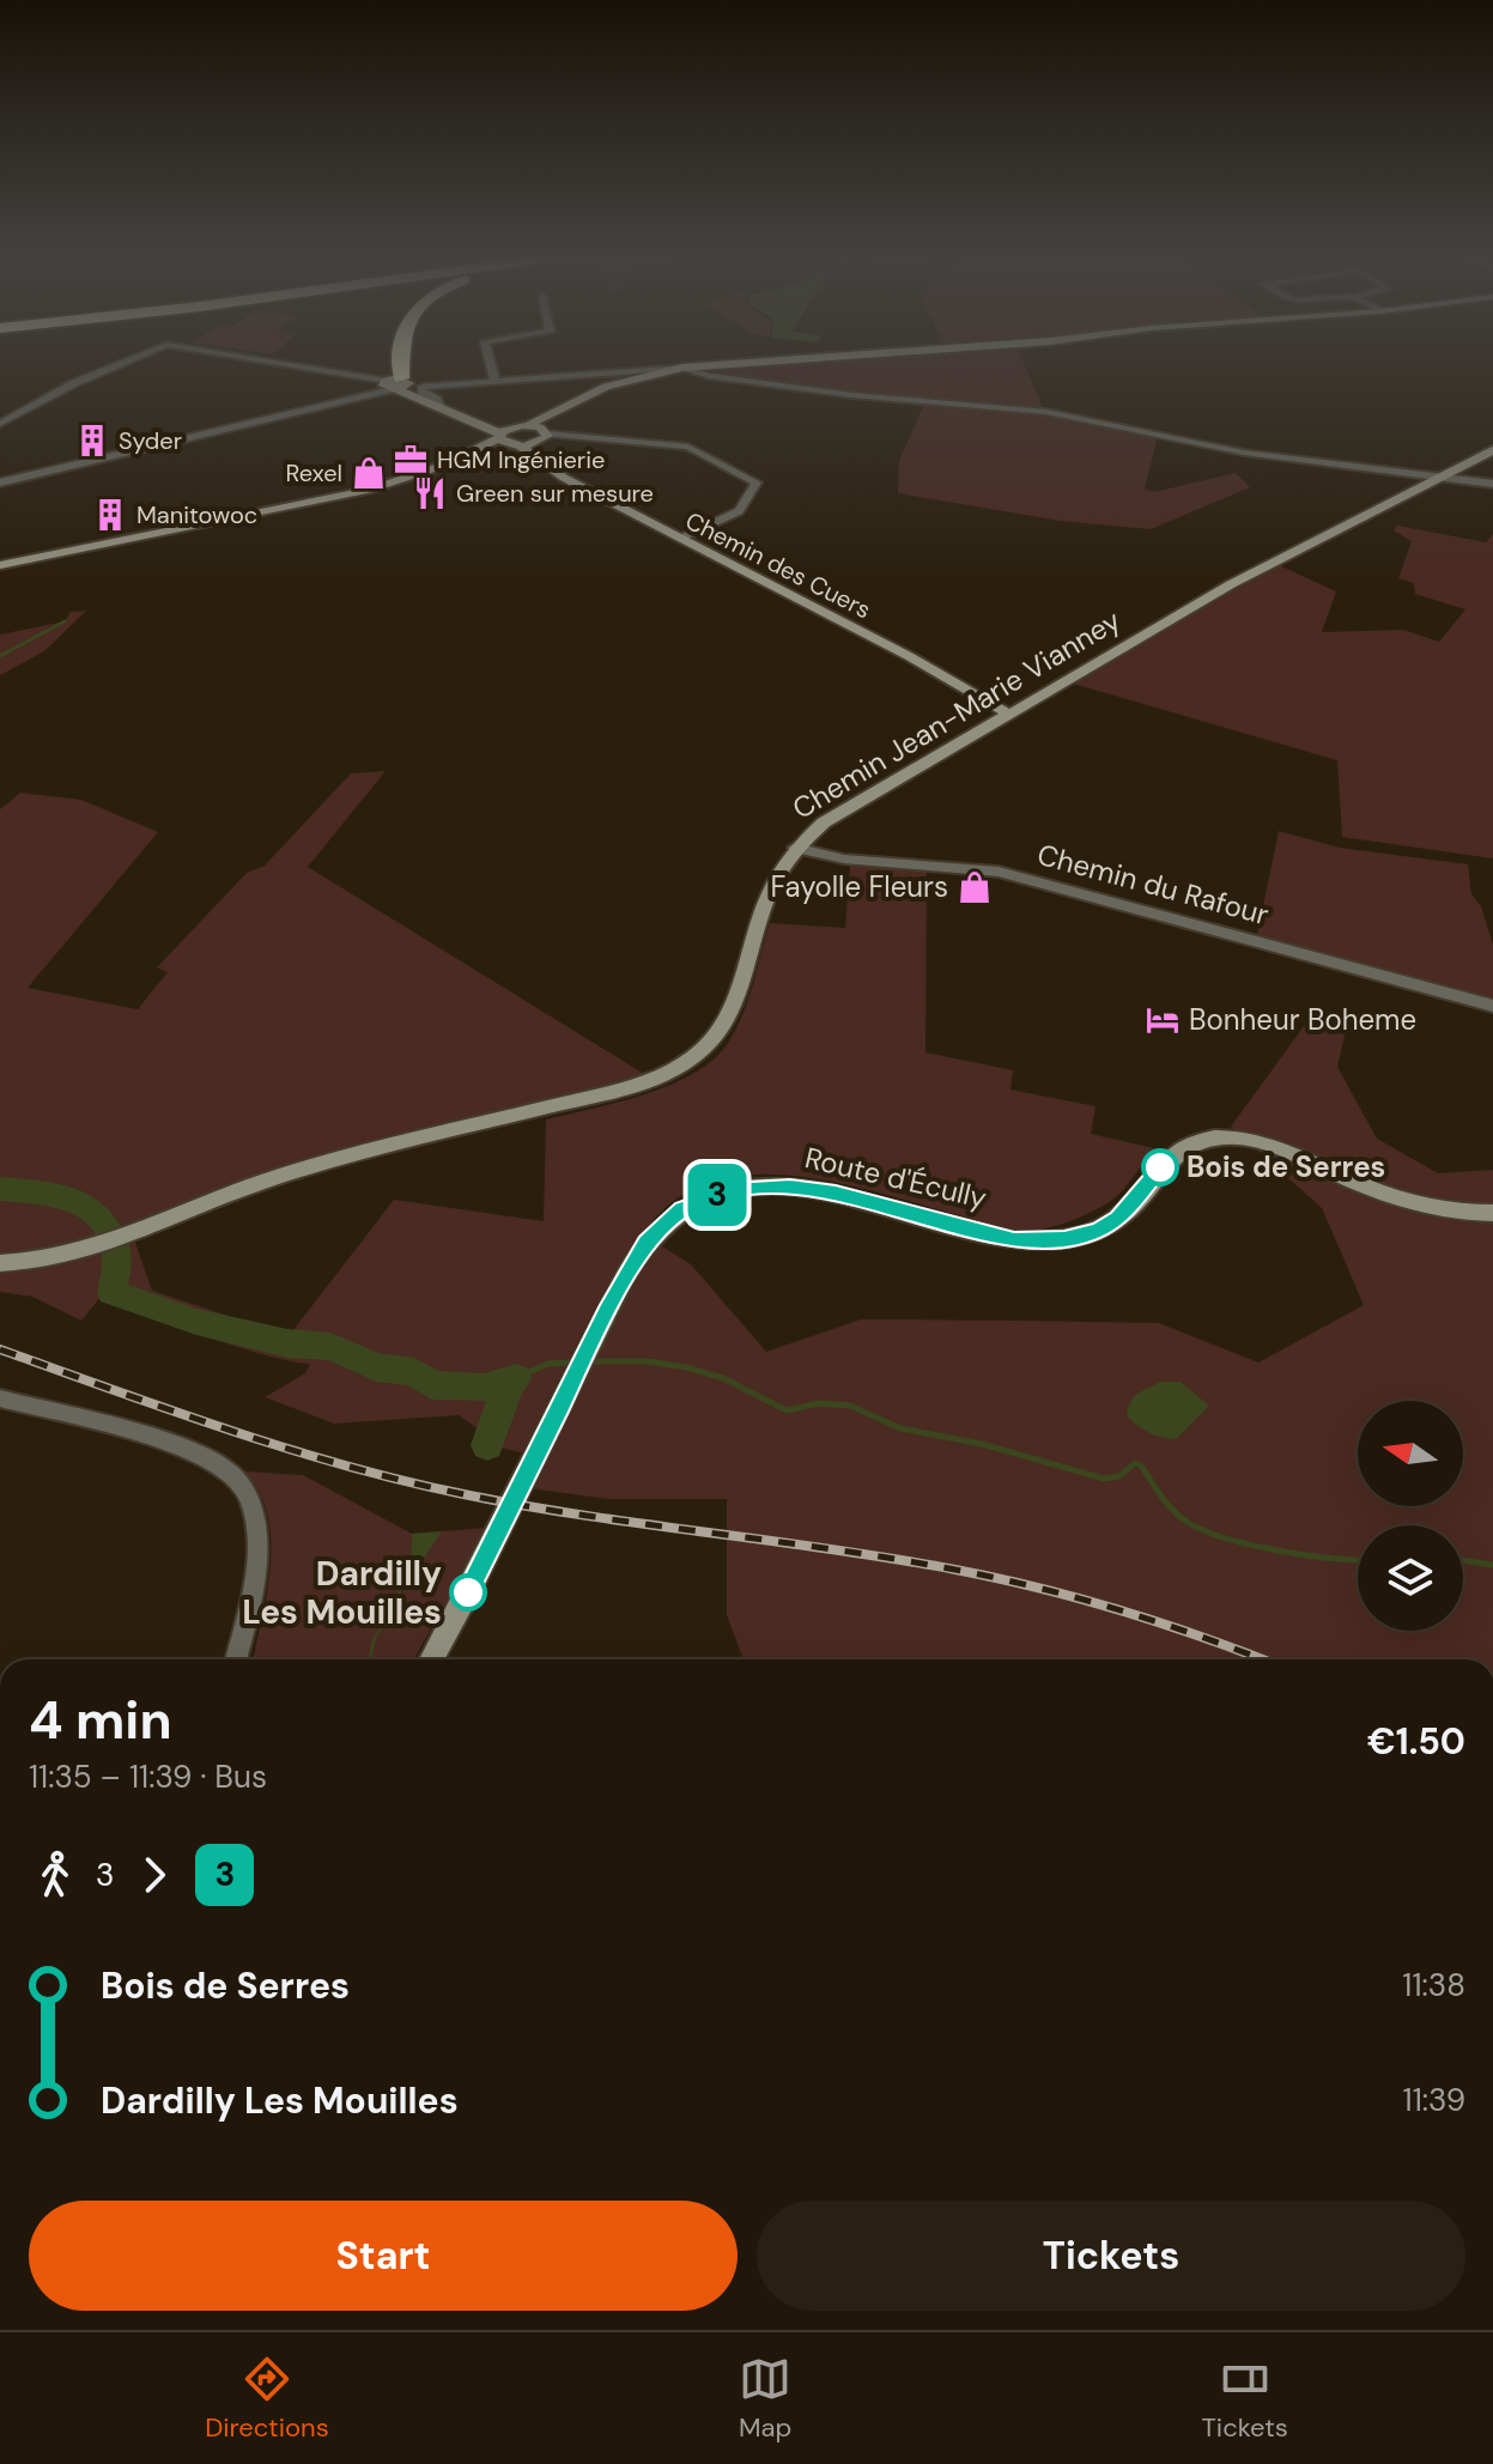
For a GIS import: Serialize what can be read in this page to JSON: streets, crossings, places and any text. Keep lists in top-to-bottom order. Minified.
{"streets":{"street":["Chemin des Cuers","Chemin Jean-Marie Vianney","Chemin du Rafour","Route d'Écully"]},"crossings":[["Chemin des Cuers","Chemin Jean-Marie Vianney"],["Chemin Jean-Marie Vianney","Chemin du Rafour"]],"places":{"building":["Syder","Manitowoc"],"office":["HGM Ingénierie"],"shop":["Rexel","Fayolle Fleurs"],"restaurant":["Green sur mesure"],"hotel":["Bonheur Boheme"],"other":["Bois de Serres","Dardilly Les Mouilles"]},"lines":["bus line 3"],"north":"left","page":{"on_map":"3","heading":["4 min","11:35 – 11:39 · Bus","€1.50"],"legs":["3","3"],"list":[{"name":"Bois de Serres","value":"11:38"},{"name":"Dardilly Les Mouilles","value":"11:39"}],"buttons":["Start","Tickets"],"tabs":["Directions","Map","Tickets"]}}
